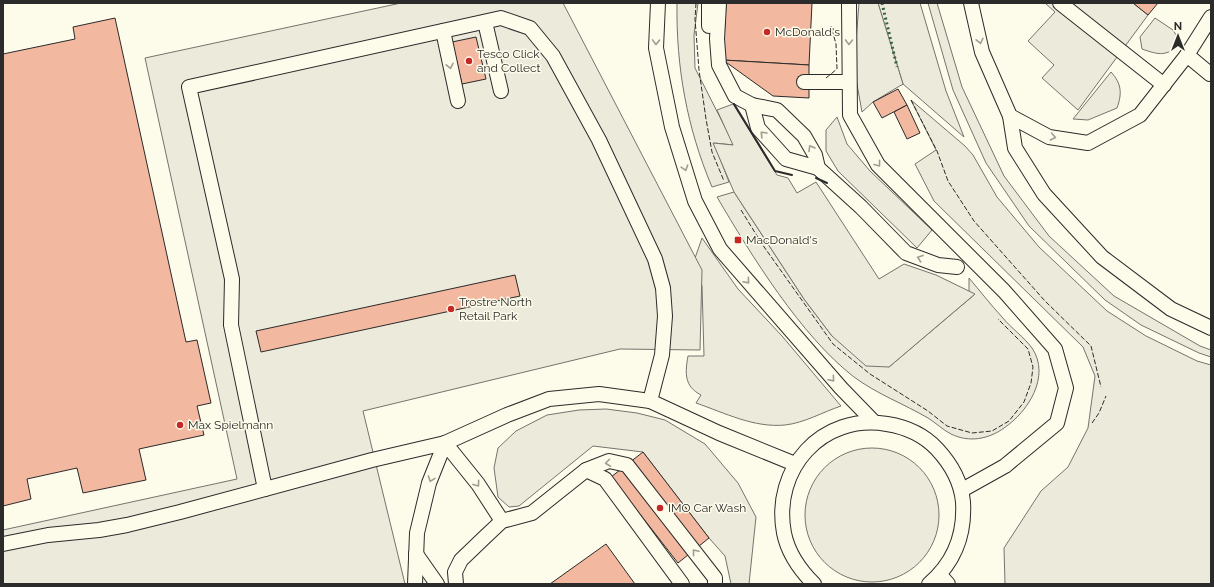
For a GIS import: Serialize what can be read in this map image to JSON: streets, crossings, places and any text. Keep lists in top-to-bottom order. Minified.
{"places":{"other":["McDonald's","Tesco Click and Collect","Trostre North Retail Park","Max Spielmann","IMO Car Wash"],"transit":["MacDonald's"]},"north":"top"}
